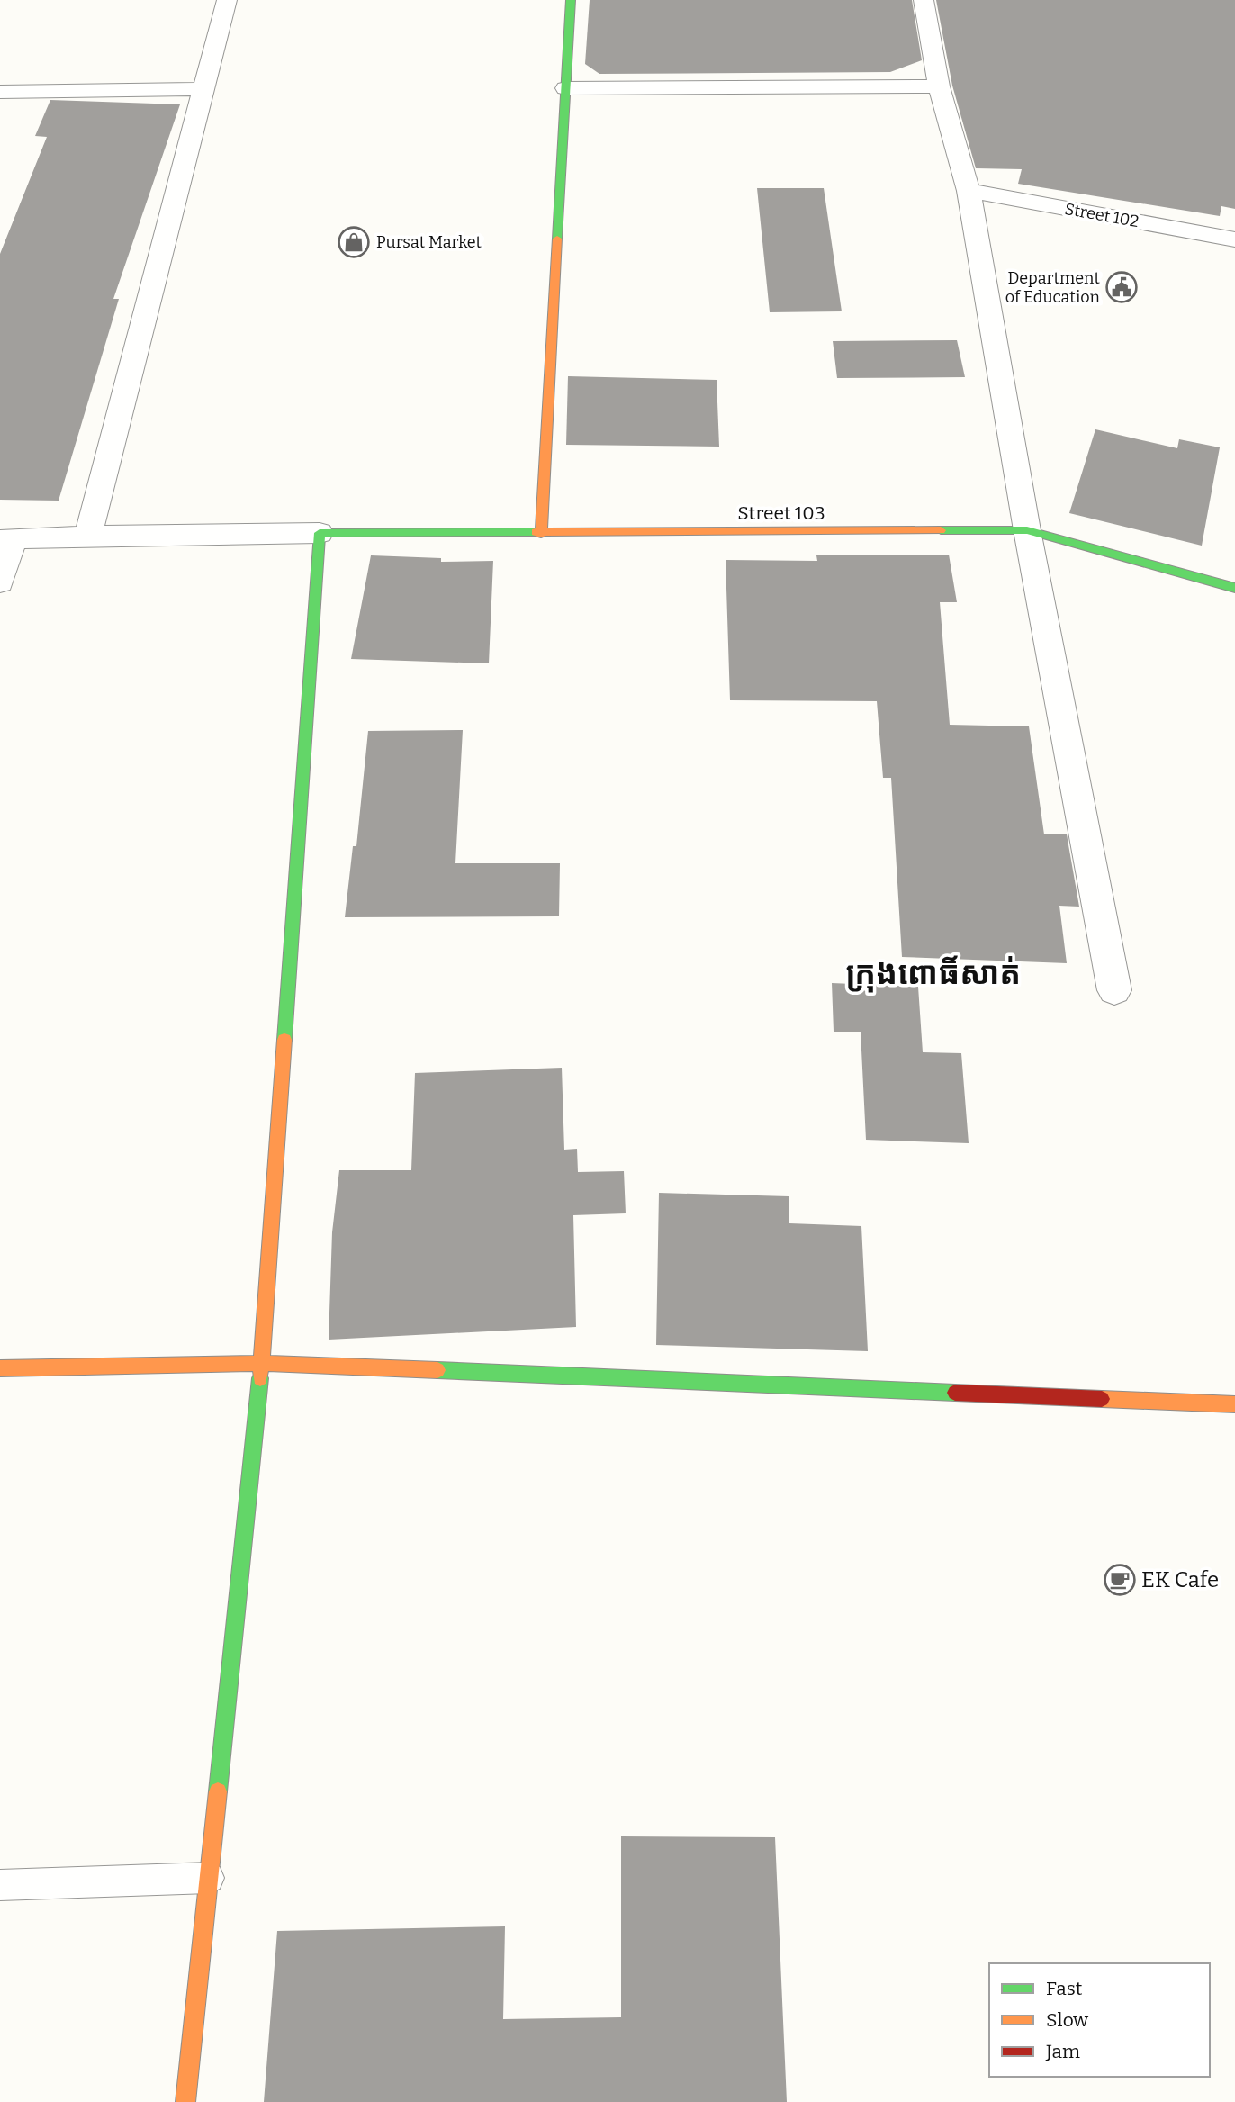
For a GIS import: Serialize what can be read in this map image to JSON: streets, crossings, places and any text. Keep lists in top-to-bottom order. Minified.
{"streets":{"street":["Street 102","Street 103"]},"districts":["ក្រុងពោធិ៍សាត់"],"places":{"shop":["Pursat Market"],"public building":["Department of Education"],"cafe":["EK Cafe"]},"legend":["Fast","Slow","Jam"]}
